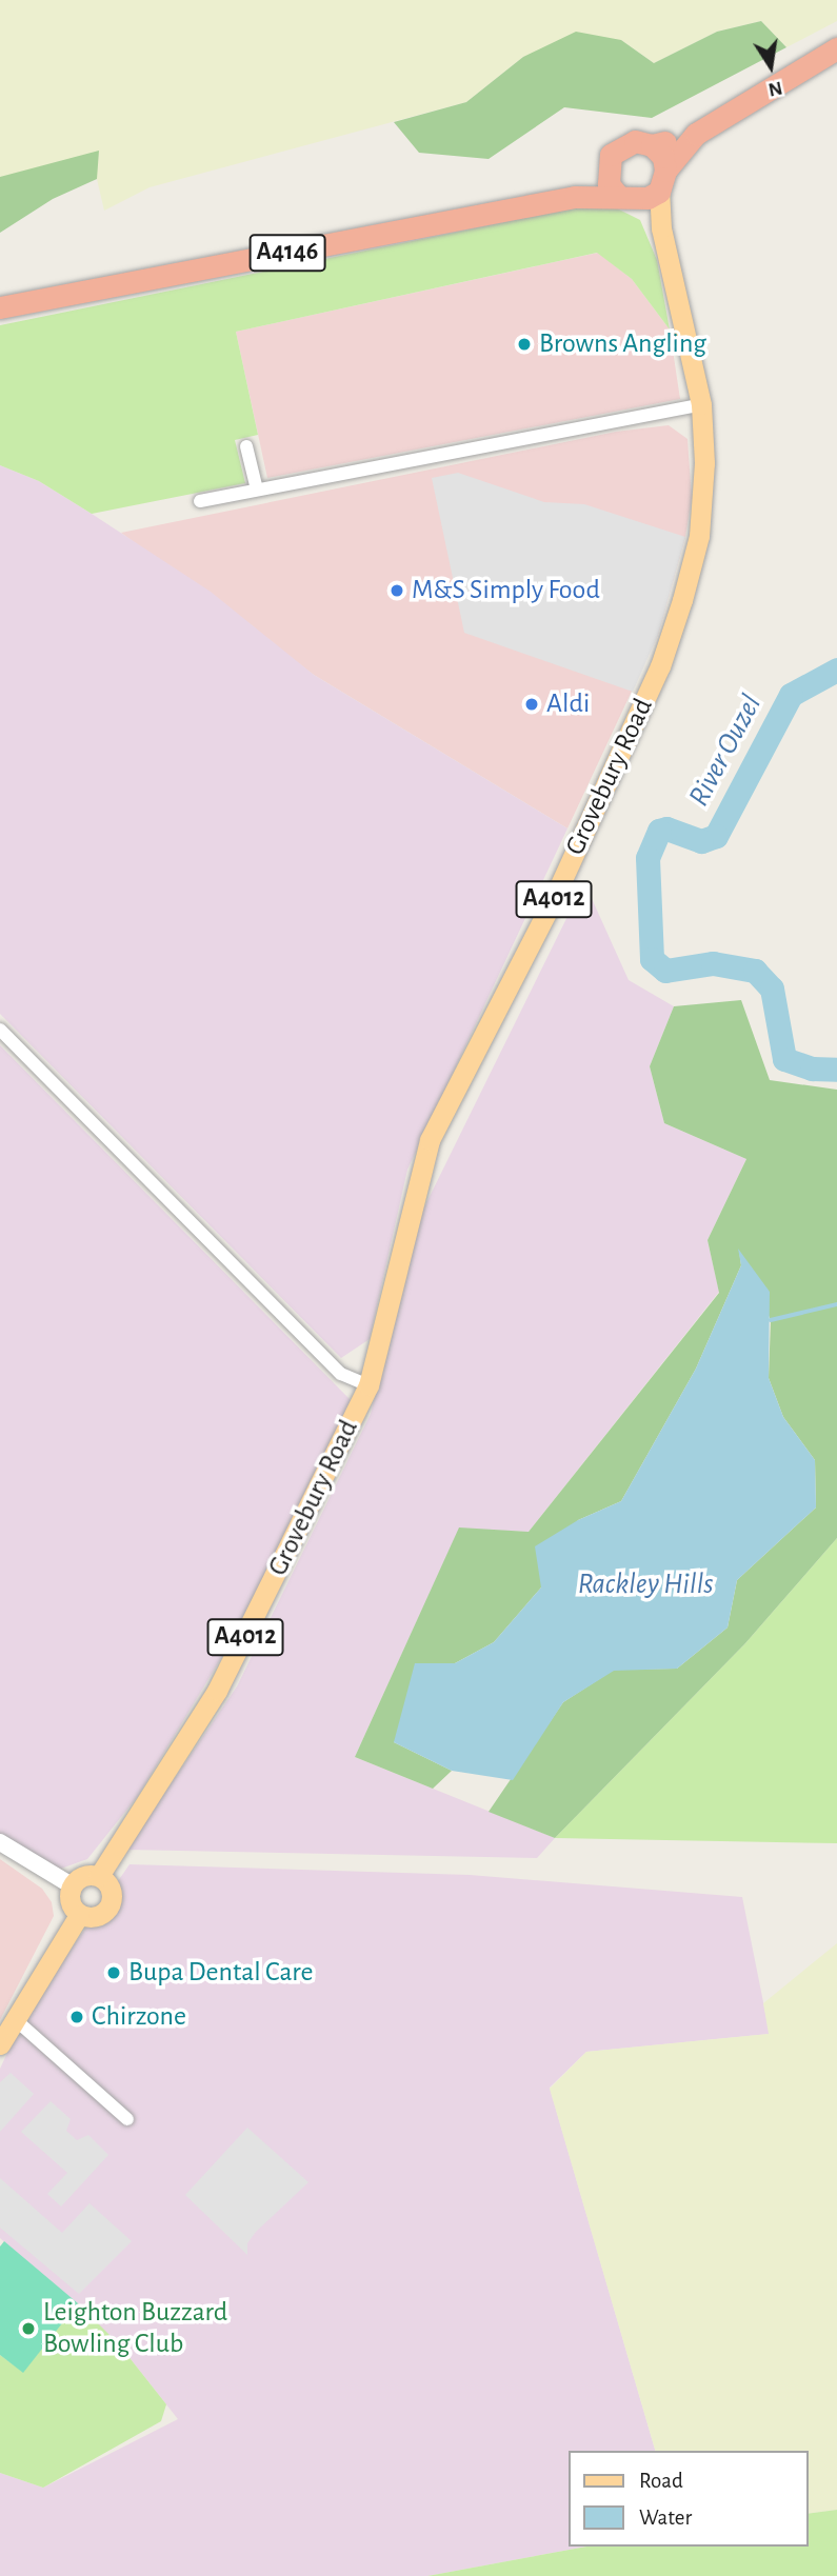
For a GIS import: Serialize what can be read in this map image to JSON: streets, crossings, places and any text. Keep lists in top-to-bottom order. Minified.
{"streets":{"highway":["A4146"],"main road":["Grovebury Road","A4012"]},"crossings":[["A4146","Grovebury Road"]],"water":["River Ouzel","Rackley Hills"],"places":["Browns Angling","M&S Simply Food","Aldi","Bupa Dental Care","Chirzone","Leighton Buzzard Bowling Club"],"legend":["Road","Water"],"north":"bottom"}
